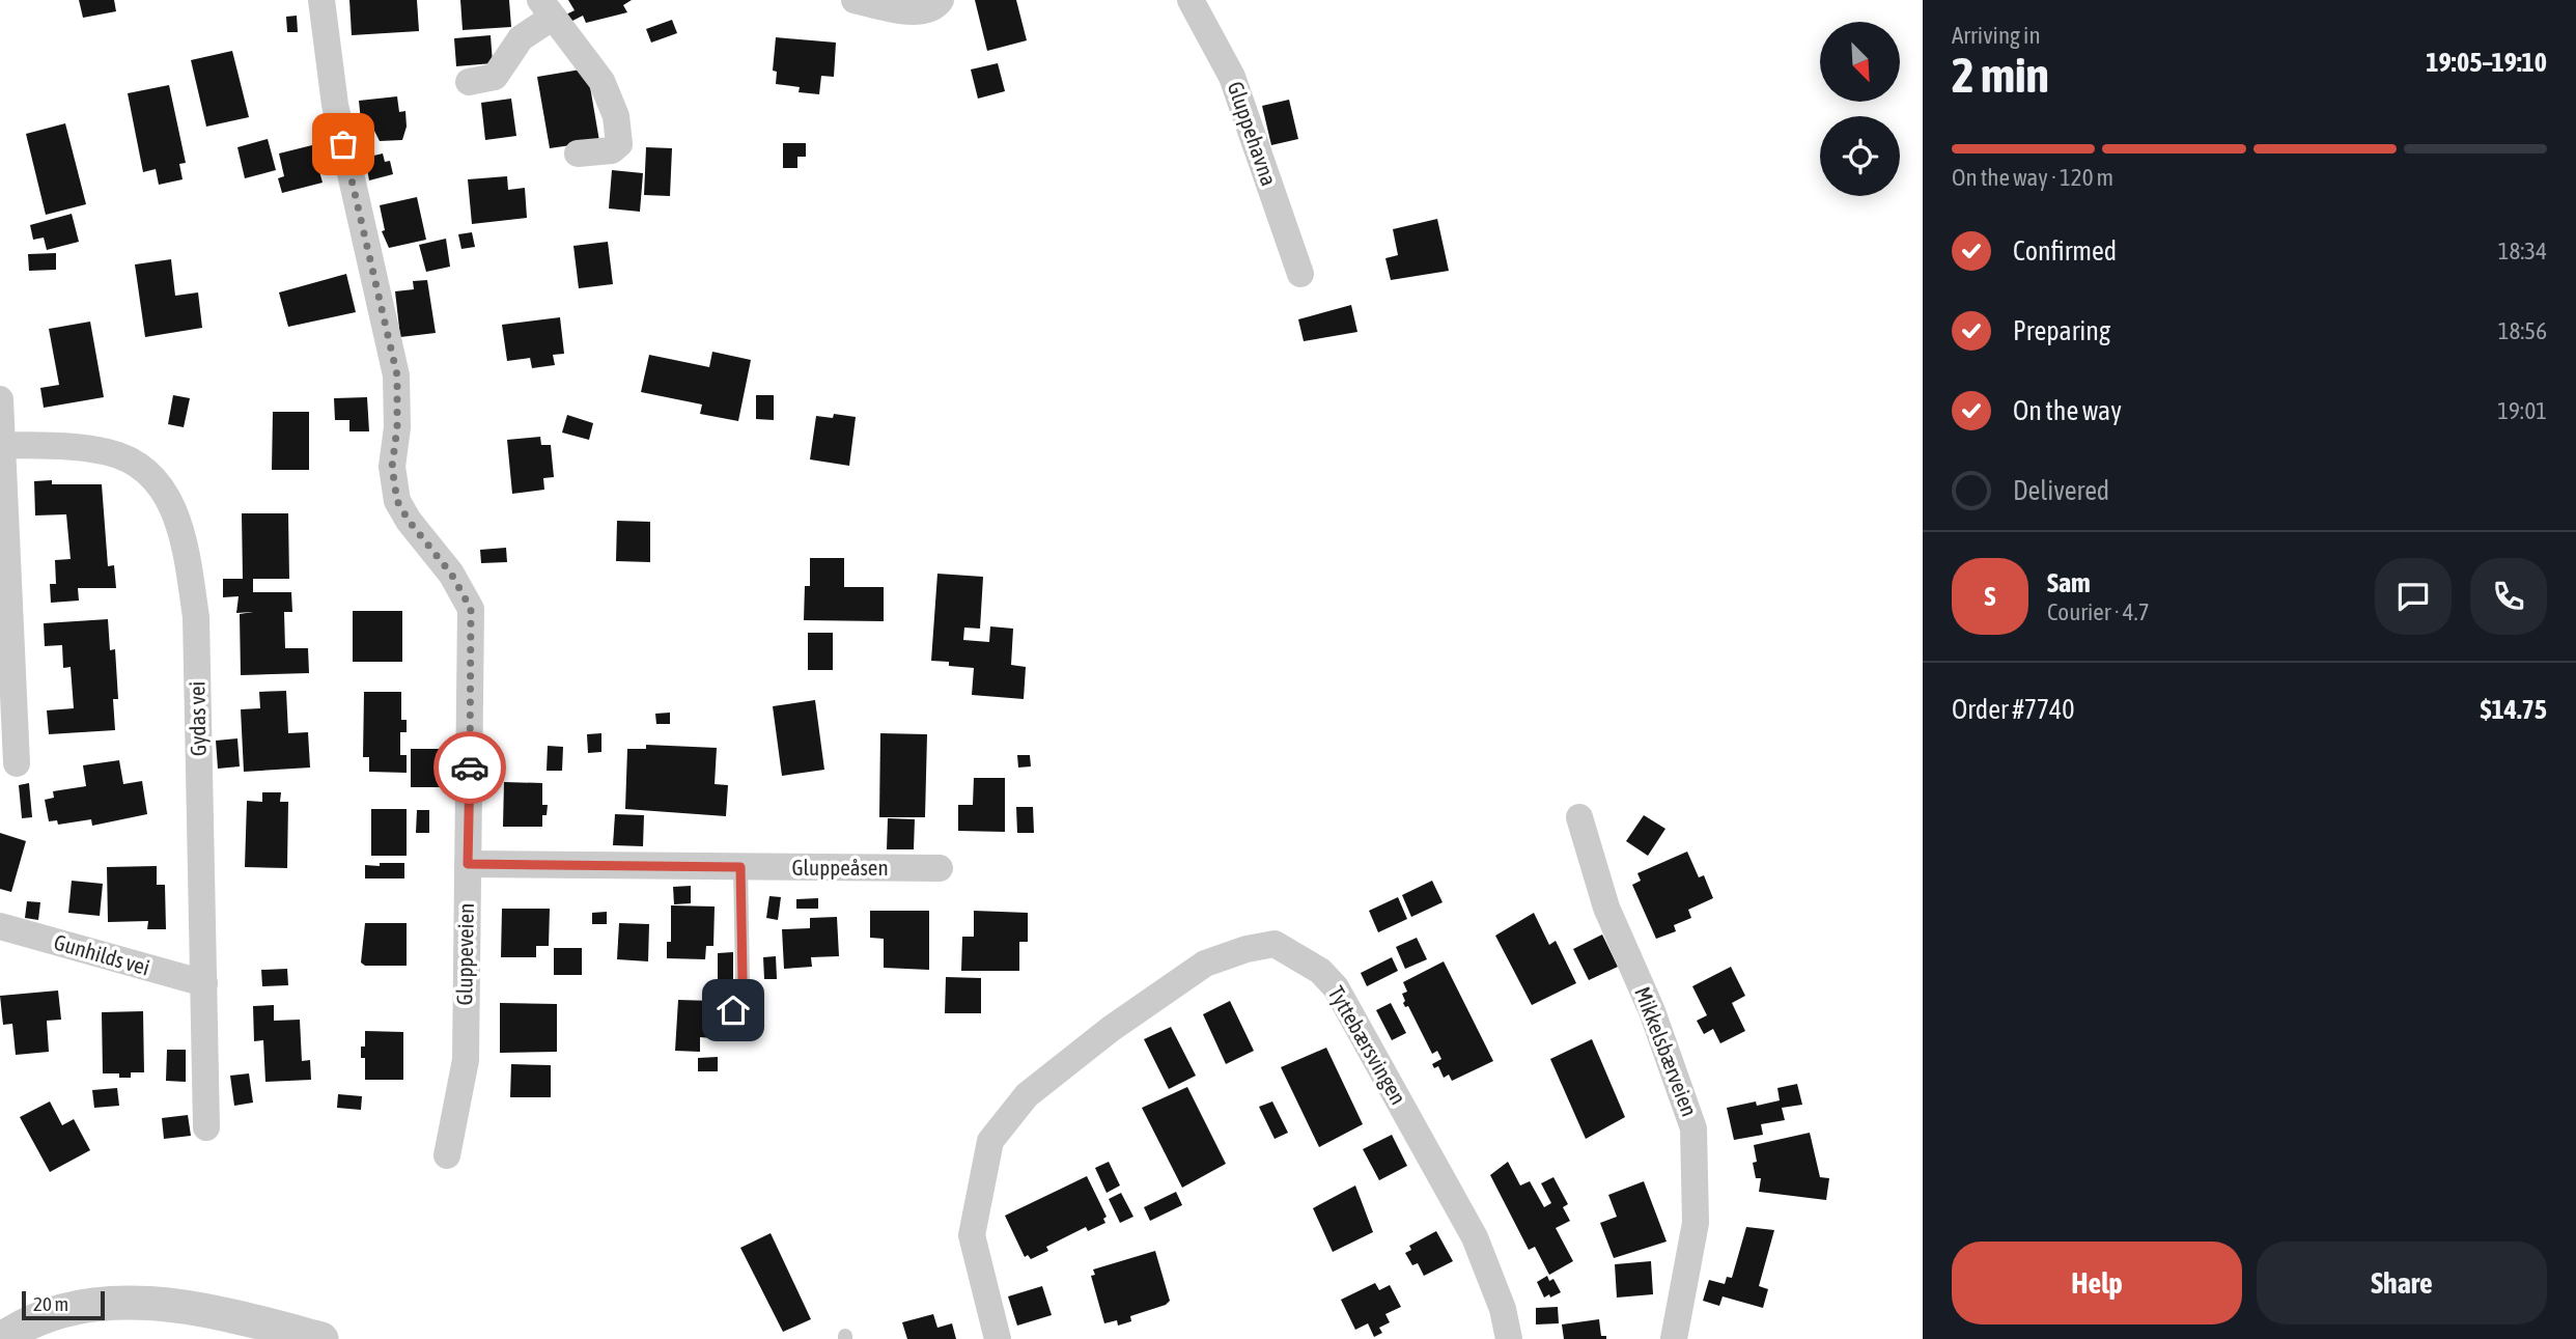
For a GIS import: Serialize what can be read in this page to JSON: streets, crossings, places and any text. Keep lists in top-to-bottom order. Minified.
{"streets":{"street":["Gluppehavna","Gydas vei","Gluppeåsen","Gluppeveien","Gunhilds vei","Tyttebærsvingen","Mikkelsbærveien"]},"crossings":[["Gydas vei","Gunhilds vei"],["Gluppeåsen","Gluppeveien"]],"scale_bar":"20 m","north":"bottom right","page":{"heading":["2 min","Arriving in","19:05–19:10"],"panel":["Sam","Courier · 4.7","Order #7740","$14.75"],"bar":"On the way · 120 m","list":[["Confirmed","18:34"],["Preparing","18:56"],["On the way","19:01"],"Delivered"],"round":"S","buttons":["Help","Share"],"scale":"20 m"}}
